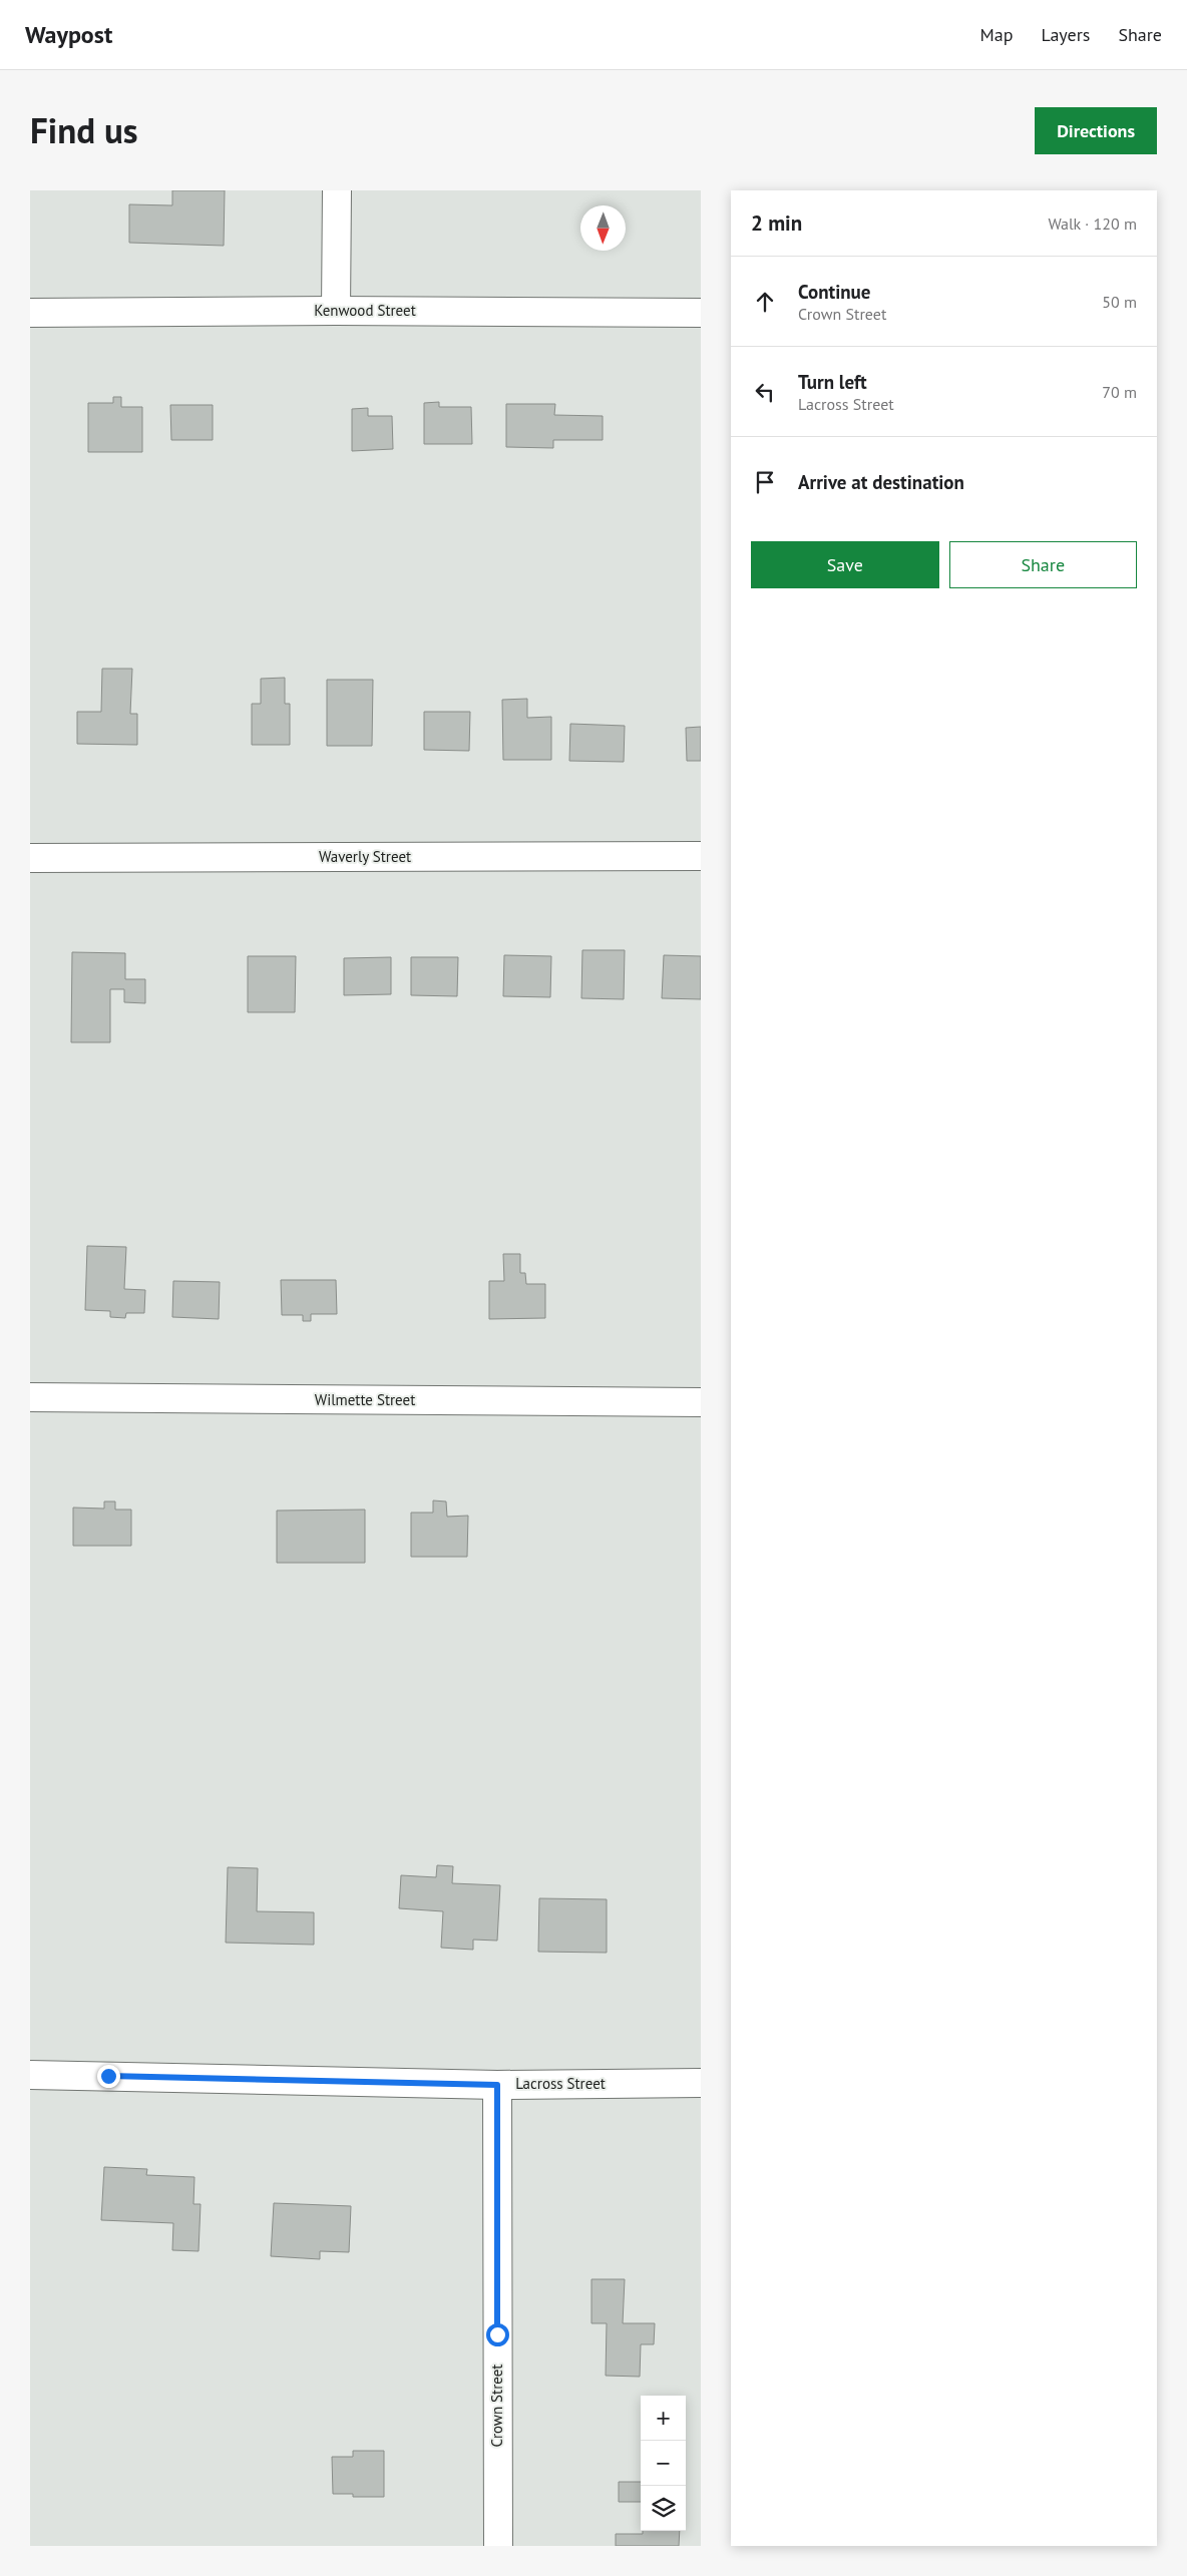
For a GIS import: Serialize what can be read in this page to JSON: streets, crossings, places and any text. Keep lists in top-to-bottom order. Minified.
{"streets":{"street":["Kenwood Street","Waverly Street","Wilmette Street","Lacross Street","Crown Street"]},"crossings":[["Lacross Street","Crown Street"]],"north":"bottom","page":{"header":"Waypost","nav":["Map","Layers","Share"],"title":"Find us","buttons":["Directions",["Save","Share"]],"heading":["2 min","Walk · 120 m"],"list":[["Continue","Crown Street","50 m"],["Turn left","Lacross Street","70 m"],"Arrive at destination"],"map_buttons":["+","−"]}}
